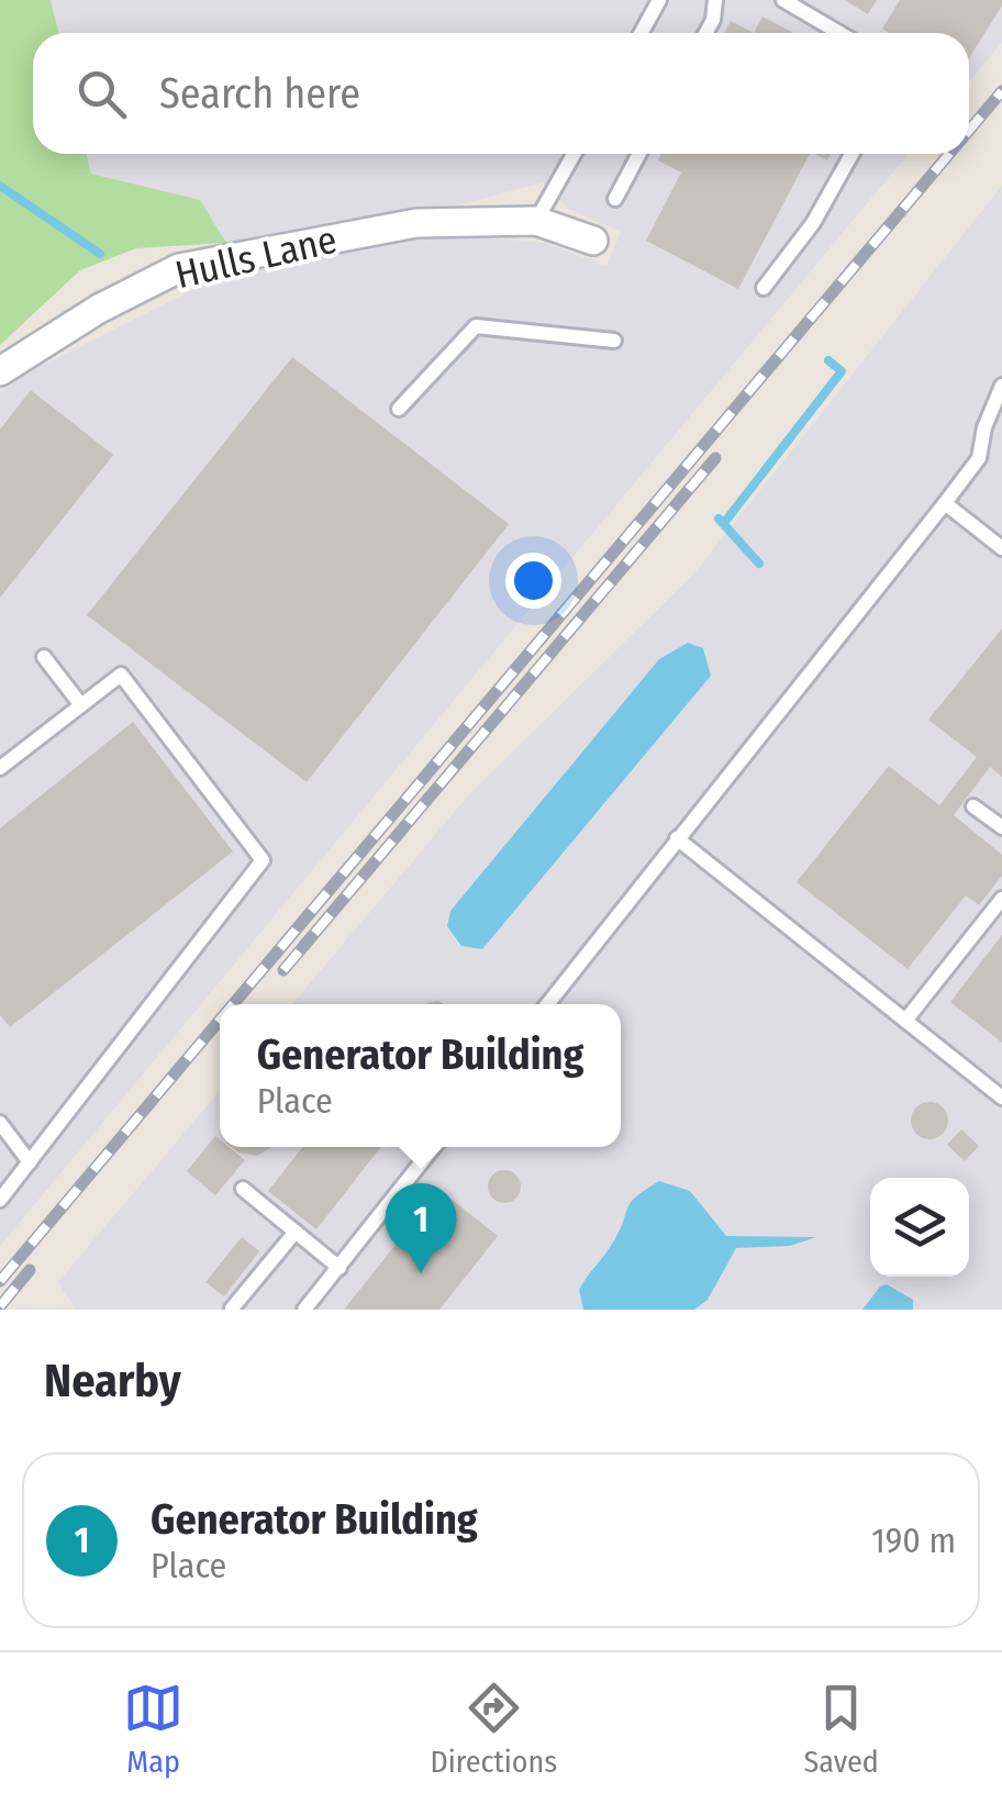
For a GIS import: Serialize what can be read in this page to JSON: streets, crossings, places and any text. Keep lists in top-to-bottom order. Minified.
{"streets":{"street":["Hulls Lane"]},"page":{"search":"Search here","popup":["Generator Building","Place"],"pins":"1","heading":"Nearby","list":[{"mark":"1","name":"Generator Building","note":"Place","value":"190 m"}],"nav":["Map","Directions","Saved"]}}
